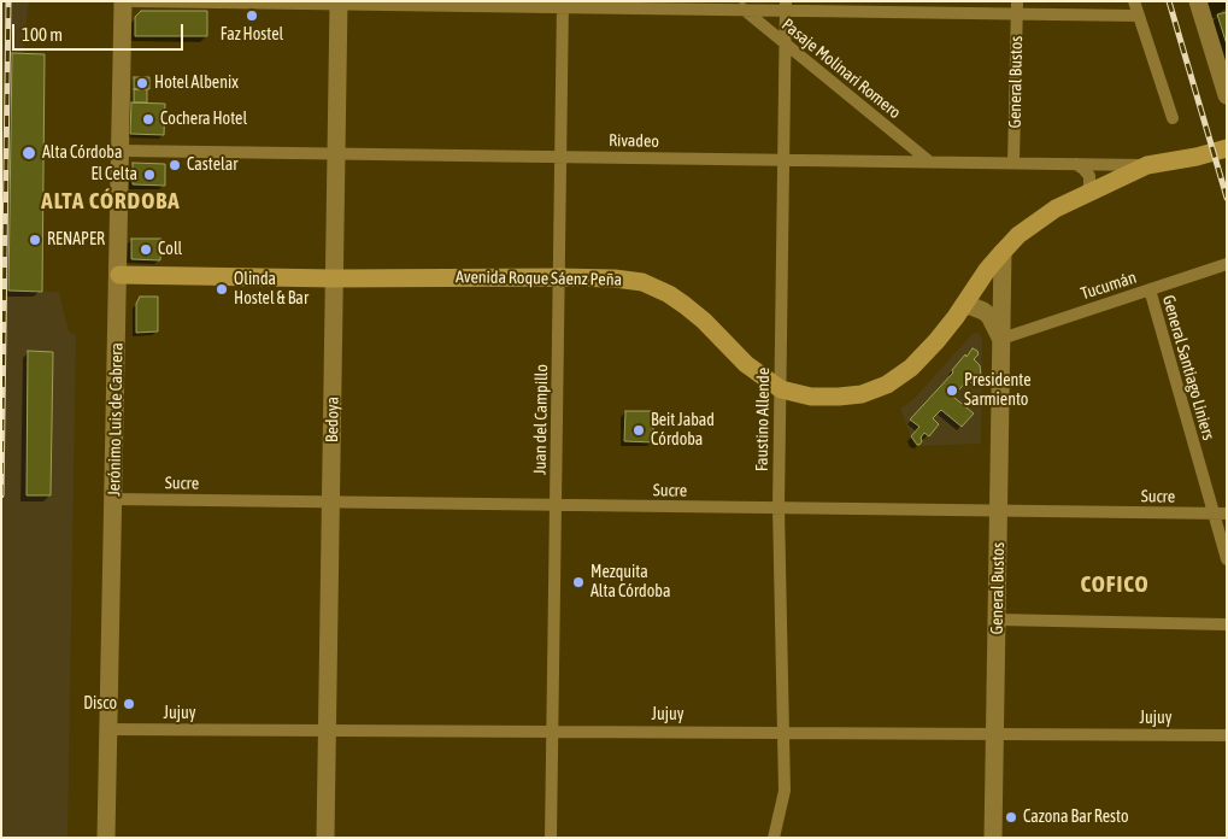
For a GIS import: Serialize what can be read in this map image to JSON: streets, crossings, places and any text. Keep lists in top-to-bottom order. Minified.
{"streets":{"main road":["General Bustos","Avenida Roque Sáenz Peña","Jerónimo Luis de Cabrera","Bedoya"],"street":["Pasaje Molinari Romero","Rivadeo","Tucumán","General Santiago Liniers","Juan del Campillo","Faustino Allende","Sucre","Jujuy"]},"crossings":[["Pasaje Molinari Romero","Rivadeo"],["Pasaje Molinari Romero","Faustino Allende"],["General Bustos","Rivadeo"],["General Bustos","Avenida Roque Sáenz Peña"],["General Bustos","Tucumán"],["General Bustos","Sucre"],["General Bustos","Jujuy"],["Rivadeo","Avenida Roque Sáenz Peña"],["Rivadeo","Jerónimo Luis de Cabrera"],["Rivadeo","Bedoya"],["Rivadeo","Juan del Campillo"],["Rivadeo","Faustino Allende"],["Avenida Roque Sáenz Peña","Jerónimo Luis de Cabrera"],["Avenida Roque Sáenz Peña","Bedoya"],["Avenida Roque Sáenz Peña","Juan del Campillo"],["Avenida Roque Sáenz Peña","Faustino Allende"],["Tucumán","General Santiago Liniers"],["General Santiago Liniers","Sucre"],["Jerónimo Luis de Cabrera","Sucre"],["Jerónimo Luis de Cabrera","Jujuy"],["Bedoya","Sucre"],["Bedoya","Jujuy"],["Juan del Campillo","Sucre"],["Juan del Campillo","Jujuy"],["Faustino Allende","Sucre"],["Faustino Allende","Jujuy"]],"districts":["ALTA CÓRDOBA","COFICO"],"places":["Faz Hostel","Hotel Albenix","Cochera Hotel","Alta Córdoba","Castelar","El Celta","RENAPER","Coll","Olinda Hostel & Bar","Presidente Sarmiento","Beit Jabad Córdoba","Mezquita Alta Córdoba","Disco","Cazona Bar Resto"],"scale_bar":"100 m"}
